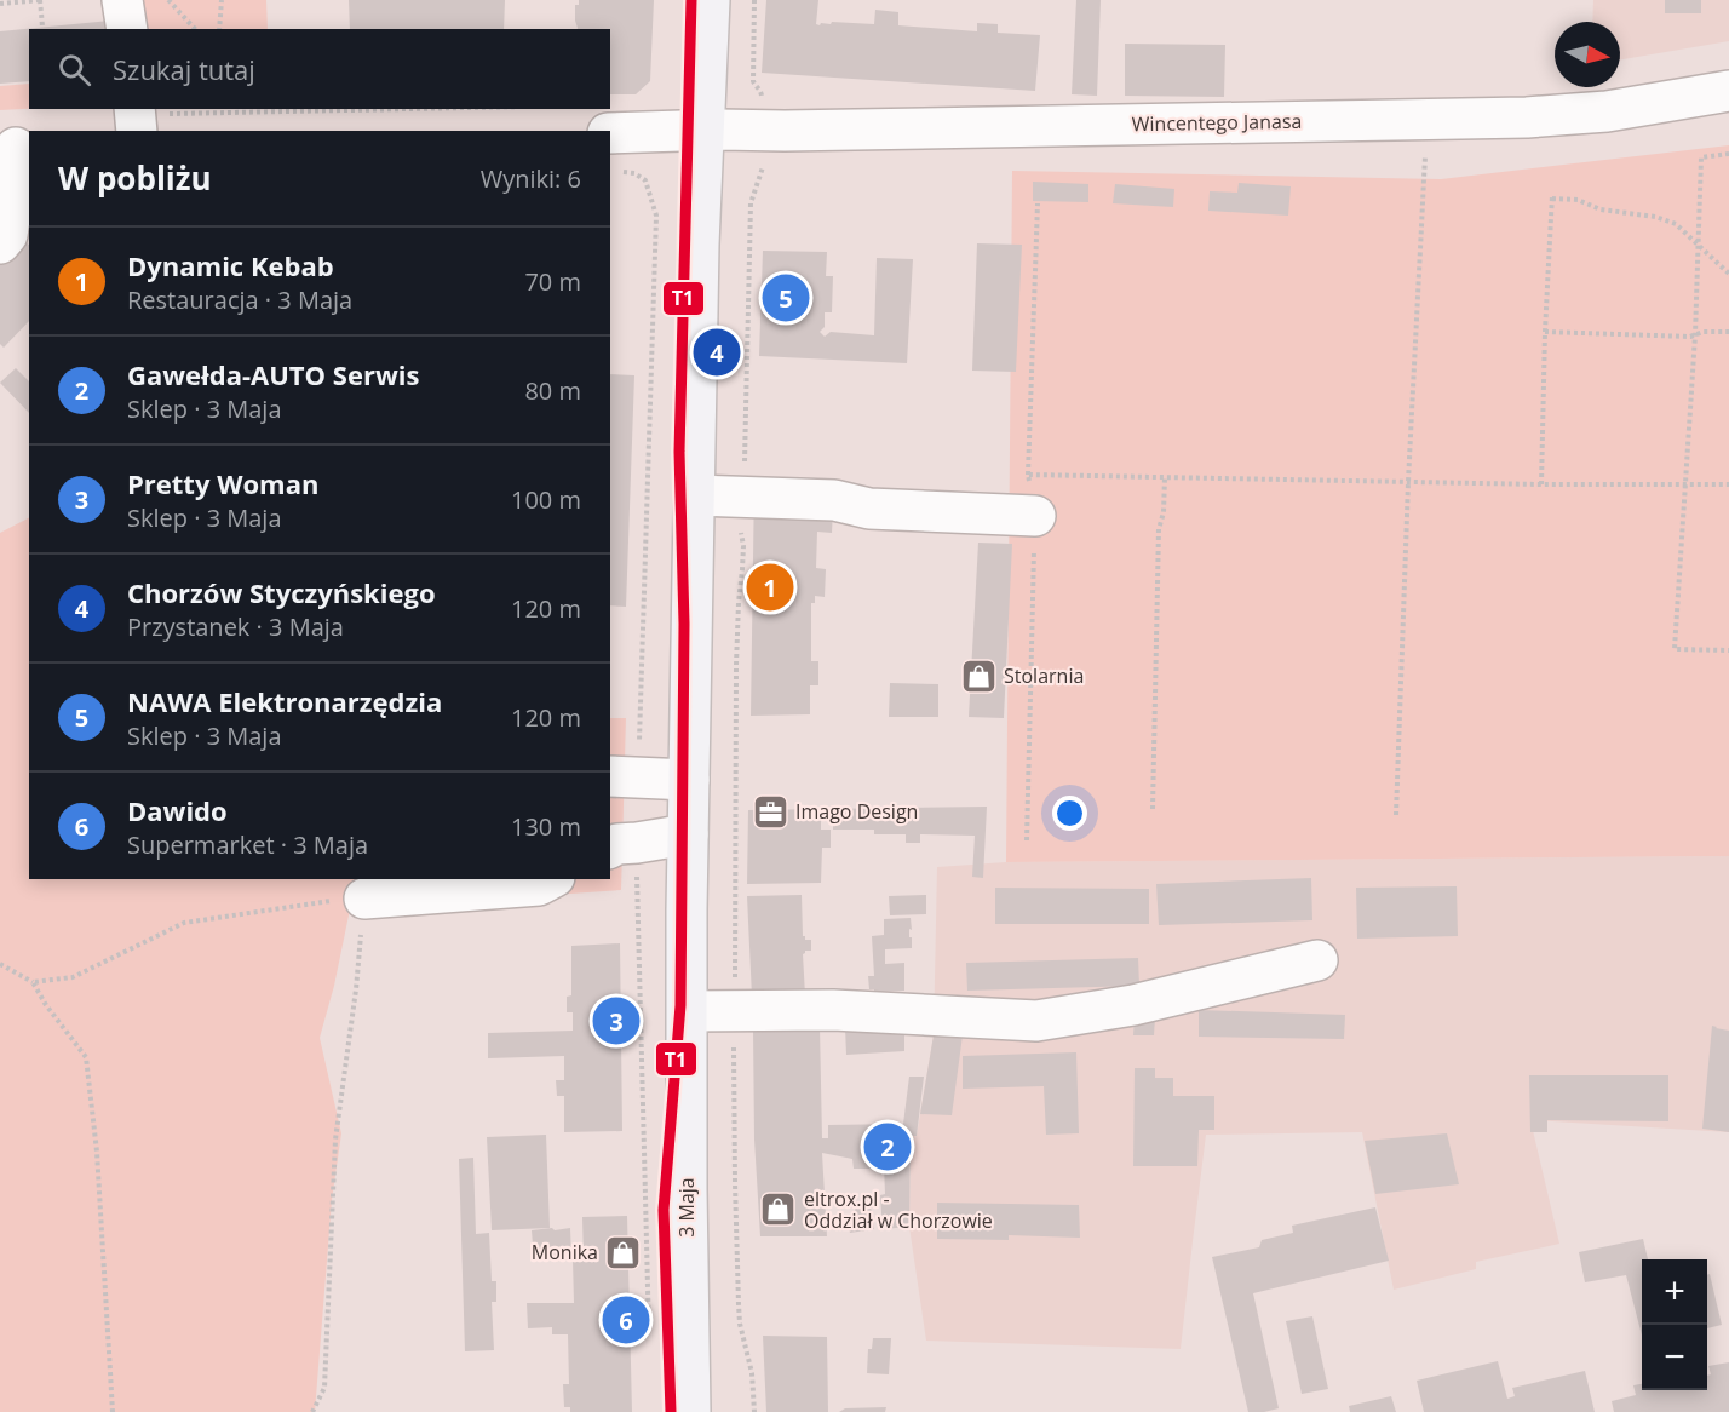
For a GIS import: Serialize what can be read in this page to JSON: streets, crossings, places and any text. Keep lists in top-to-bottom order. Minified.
{"streets":{"main road":["3 Maja"],"street":["Wincentego Janasa"]},"crossings":[["Wincentego Janasa","3 Maja"]],"places":{"shop":["Stolarnia","eltrox.pl - Oddział w Chorzowie","Monika"],"office":["Imago Design"]},"lines":["transit line T1"],"north":"right","page":{"search":"Szukaj tutaj","heading":["W pobliżu","Wyniki: 6"],"list":[{"mark":"1","name":"Dynamic Kebab","note":"Restauracja · 3 Maja","value":"70 m"},{"mark":"2","name":"Gawełda-AUTO Serwis","note":"Sklep · 3 Maja","value":"80 m"},{"mark":"3","name":"Pretty Woman","note":"Sklep · 3 Maja","value":"100 m"},{"mark":"4","name":"Chorzów Styczyńskiego","note":"Przystanek · 3 Maja","value":"120 m"},{"mark":"5","name":"NAWA Elektronarzędzia","note":"Sklep · 3 Maja","value":"120 m"},{"mark":"6","name":"Dawido","note":"Supermarket · 3 Maja","value":"130 m"}],"pins":["5","4","1","3","2","6"],"map_buttons":["+","−"]}}
